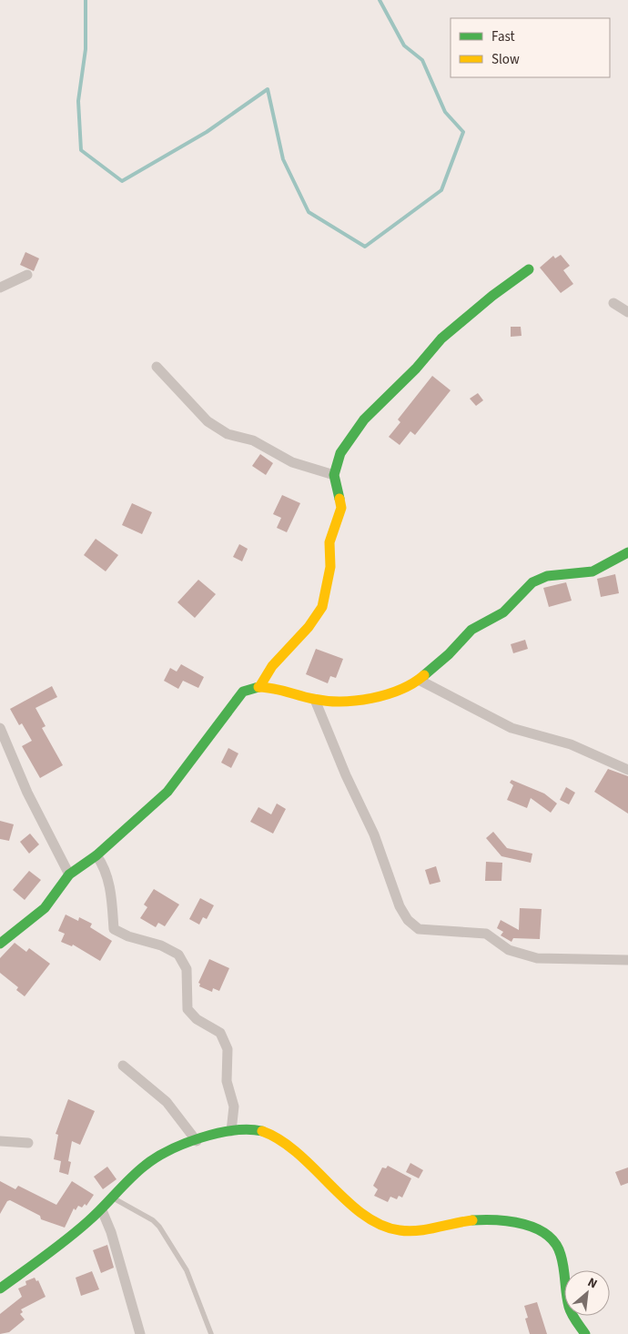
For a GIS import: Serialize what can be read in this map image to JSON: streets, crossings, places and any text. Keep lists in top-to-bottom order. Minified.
{"legend":["Fast","Slow"],"north":"top right"}
